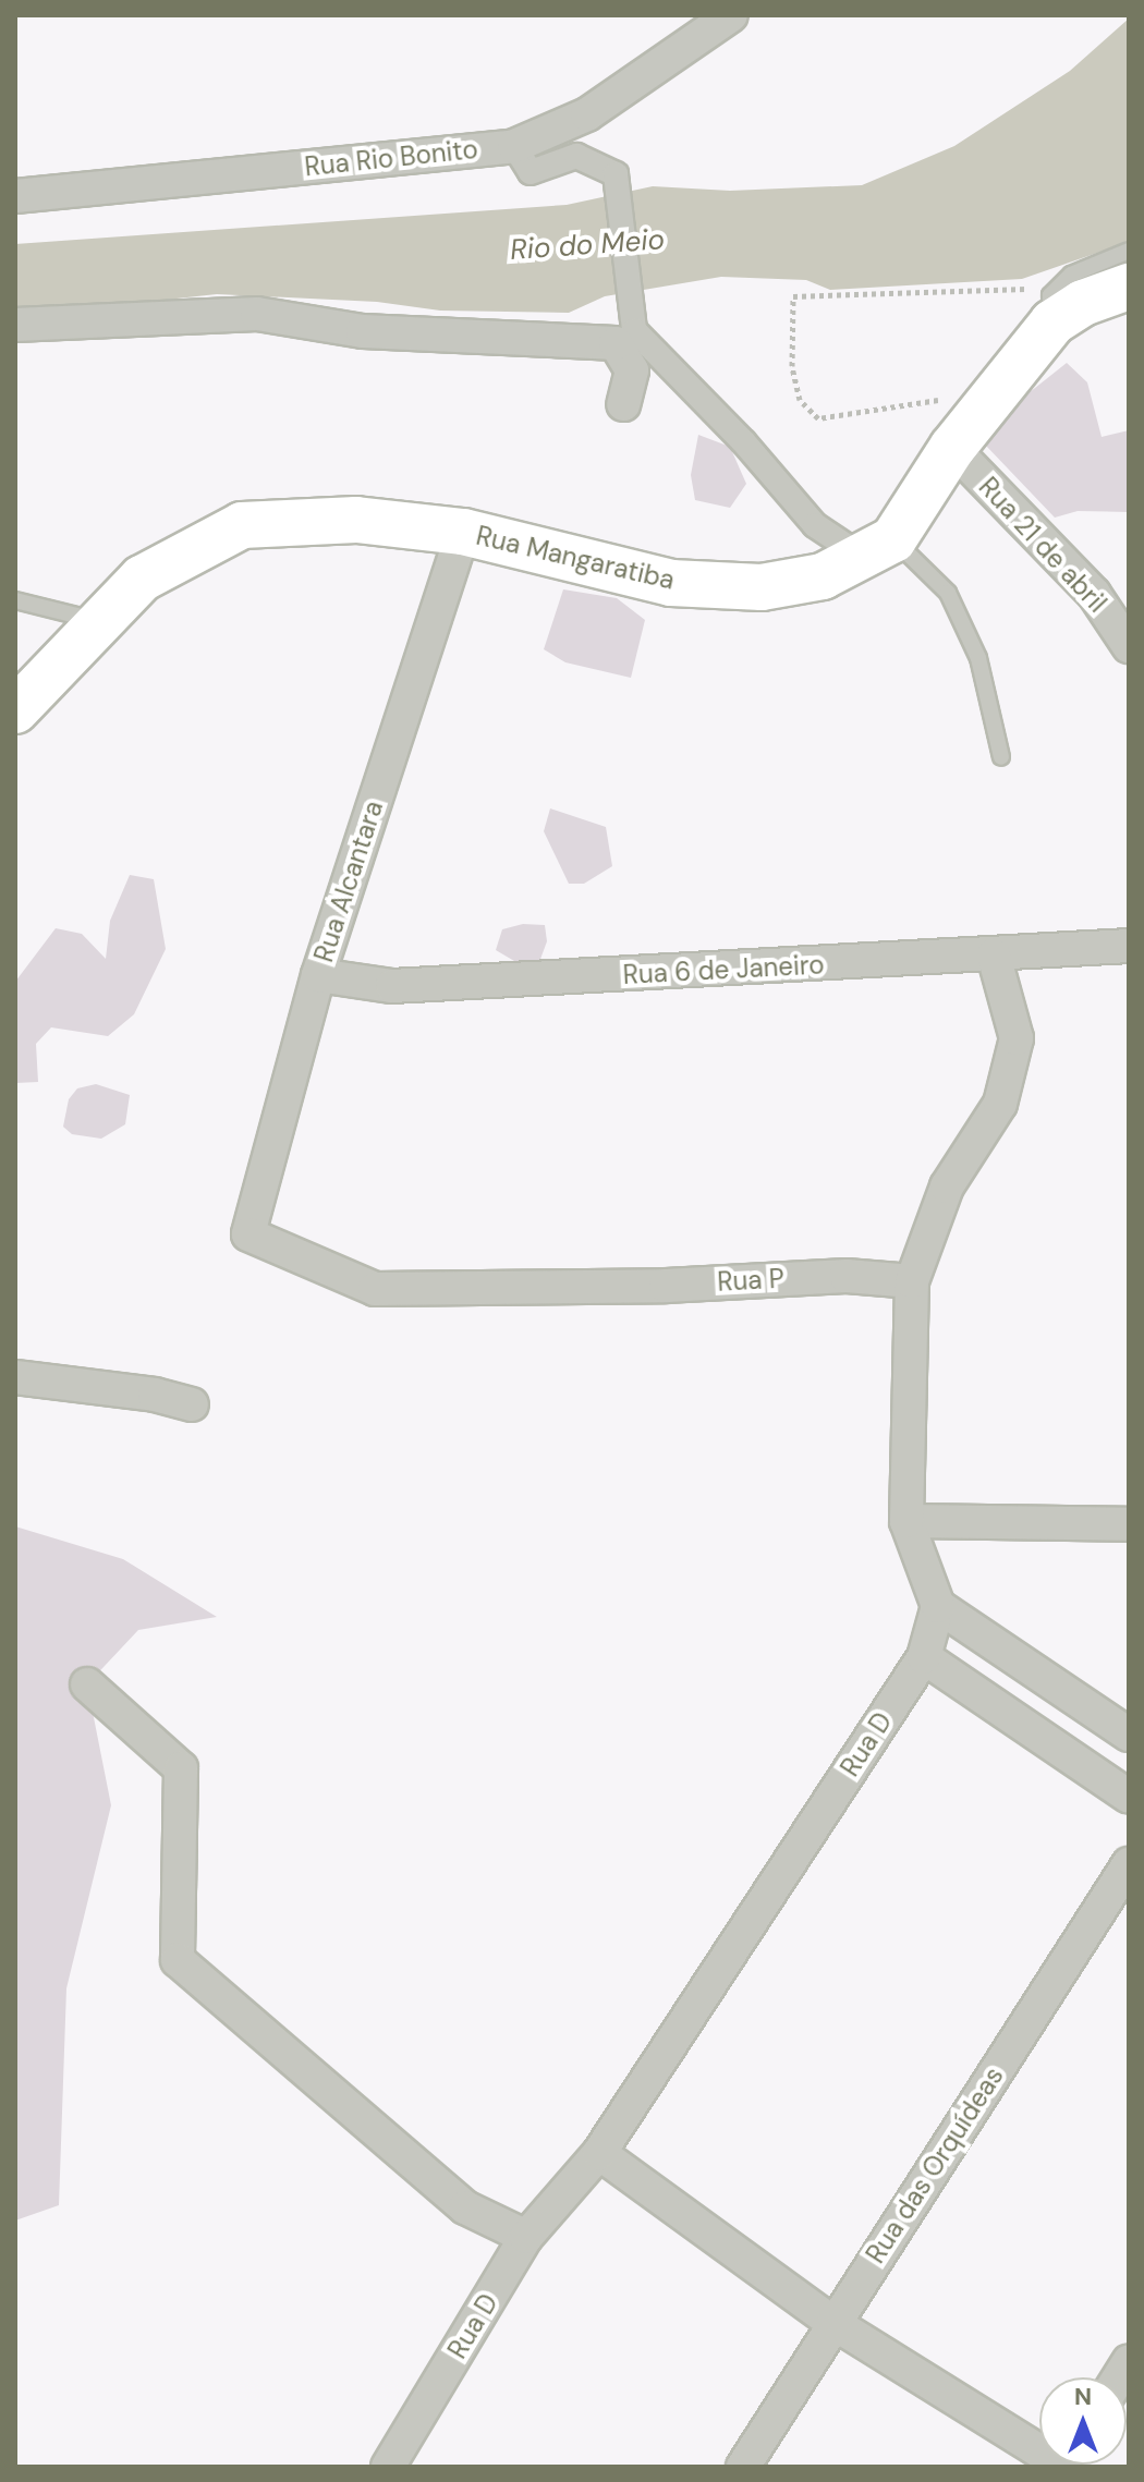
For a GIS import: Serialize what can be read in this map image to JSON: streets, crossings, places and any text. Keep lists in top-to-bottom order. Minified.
{"streets":{"main road":["Rua Mangaratiba"],"street":["Rua Rio Bonito","Rua 21 de abril","Rua Alcantara","Rua 6 de Janeiro","Rua P","Rua D","Rua das Orquídeas"]},"crossings":[["Rua Mangaratiba","Rua Alcantara"],["Rua Alcantara","Rua 6 de Janeiro"],["Rua Alcantara","Rua P"]],"water":["Rio do Meio"],"north":"top"}
